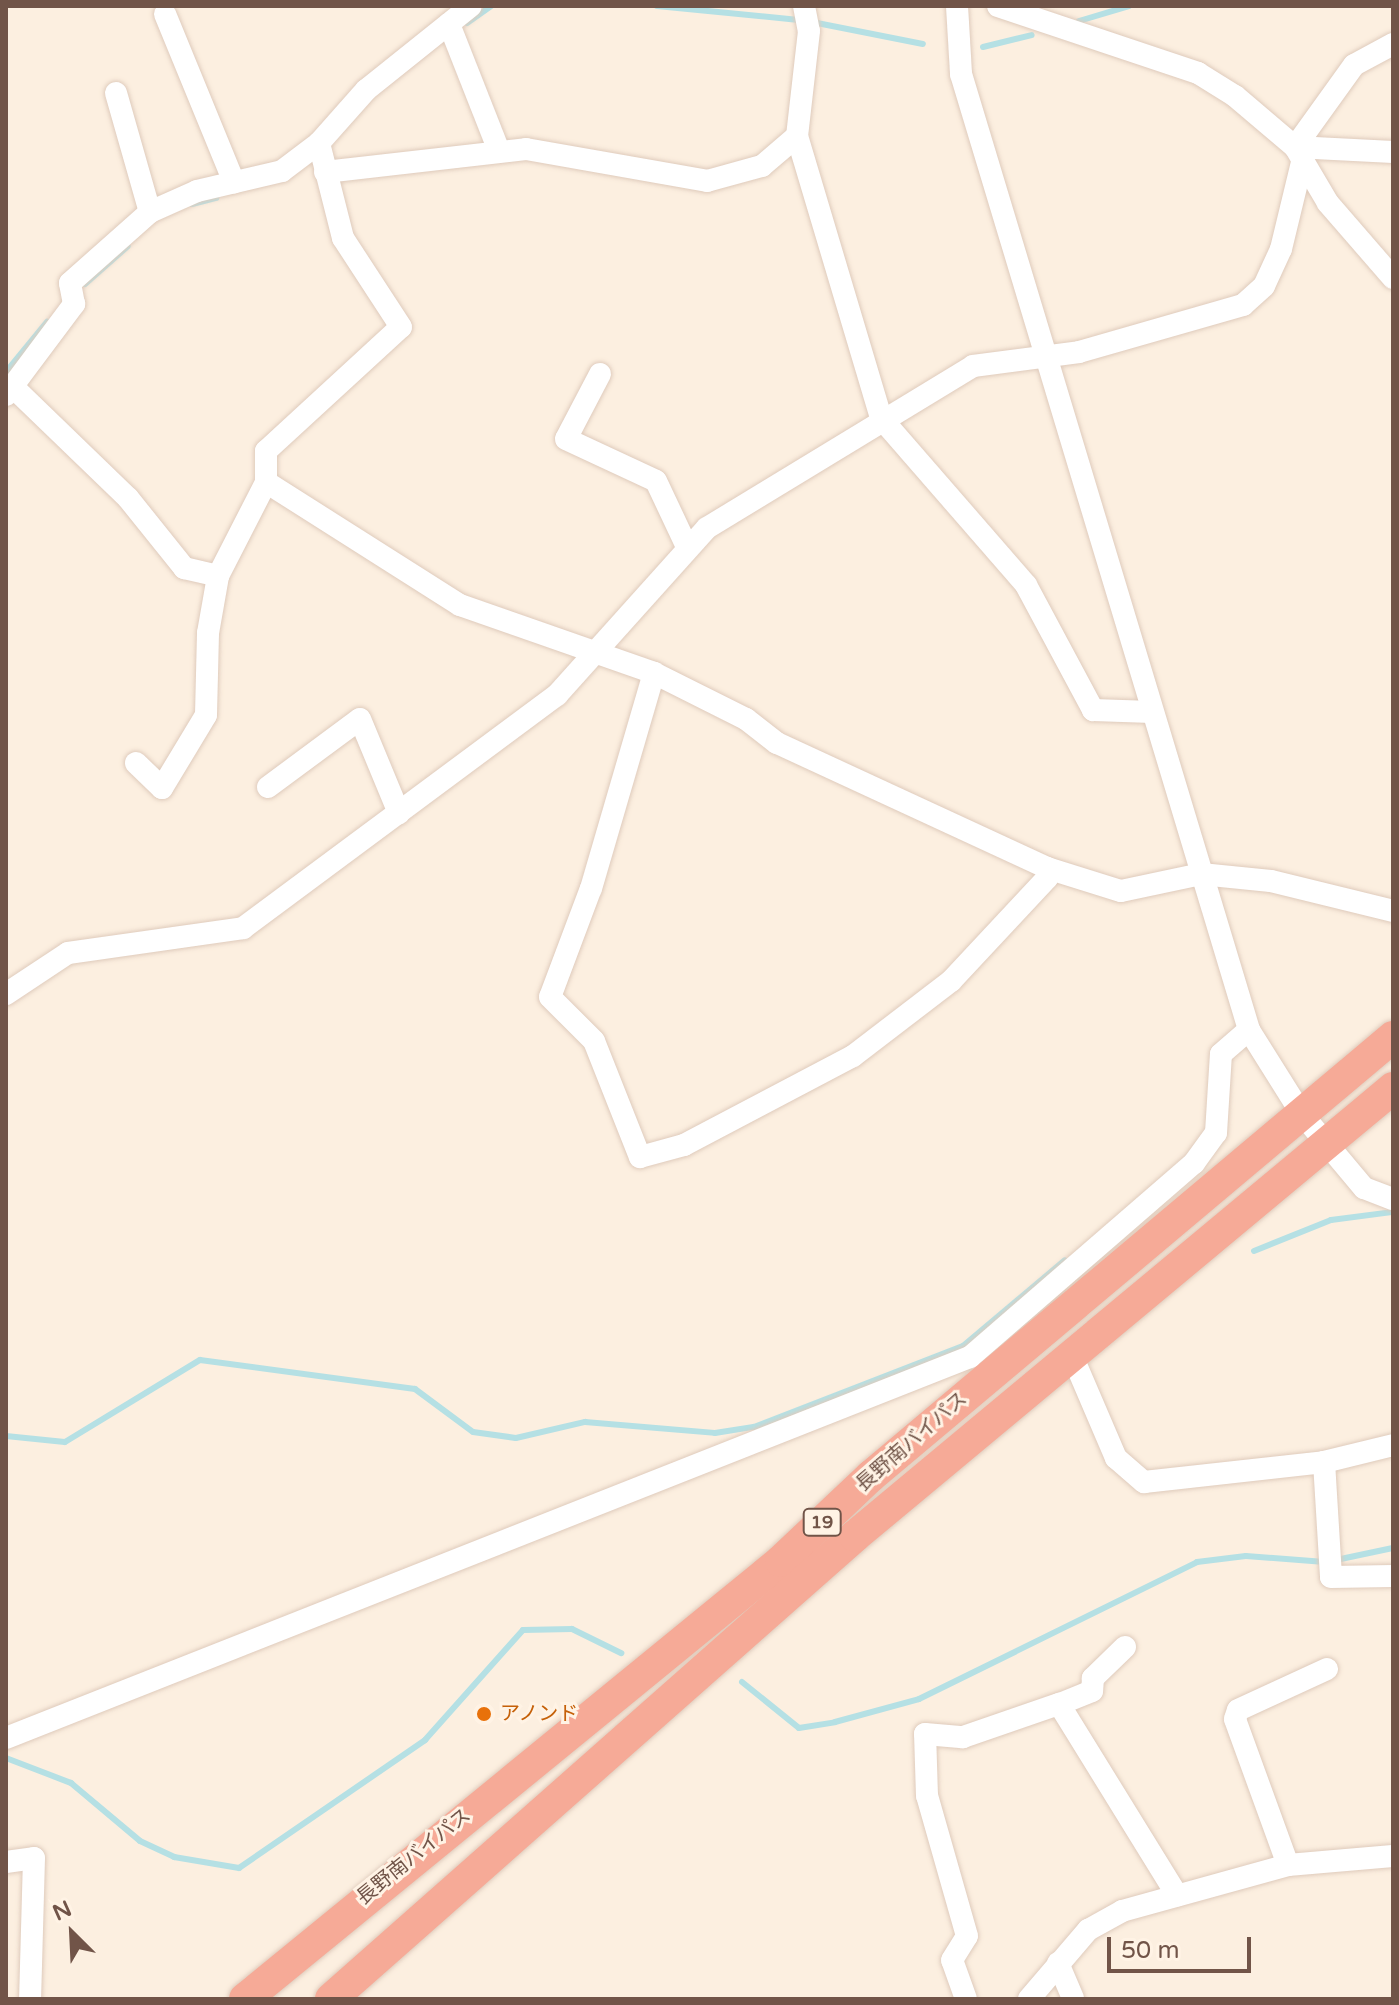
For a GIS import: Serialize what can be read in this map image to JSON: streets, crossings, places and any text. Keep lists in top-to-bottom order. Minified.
{"streets":{"highway":["長野南バイパス","19"]},"places":["アノンド"],"scale_bar":"50 m","north":"top left"}
